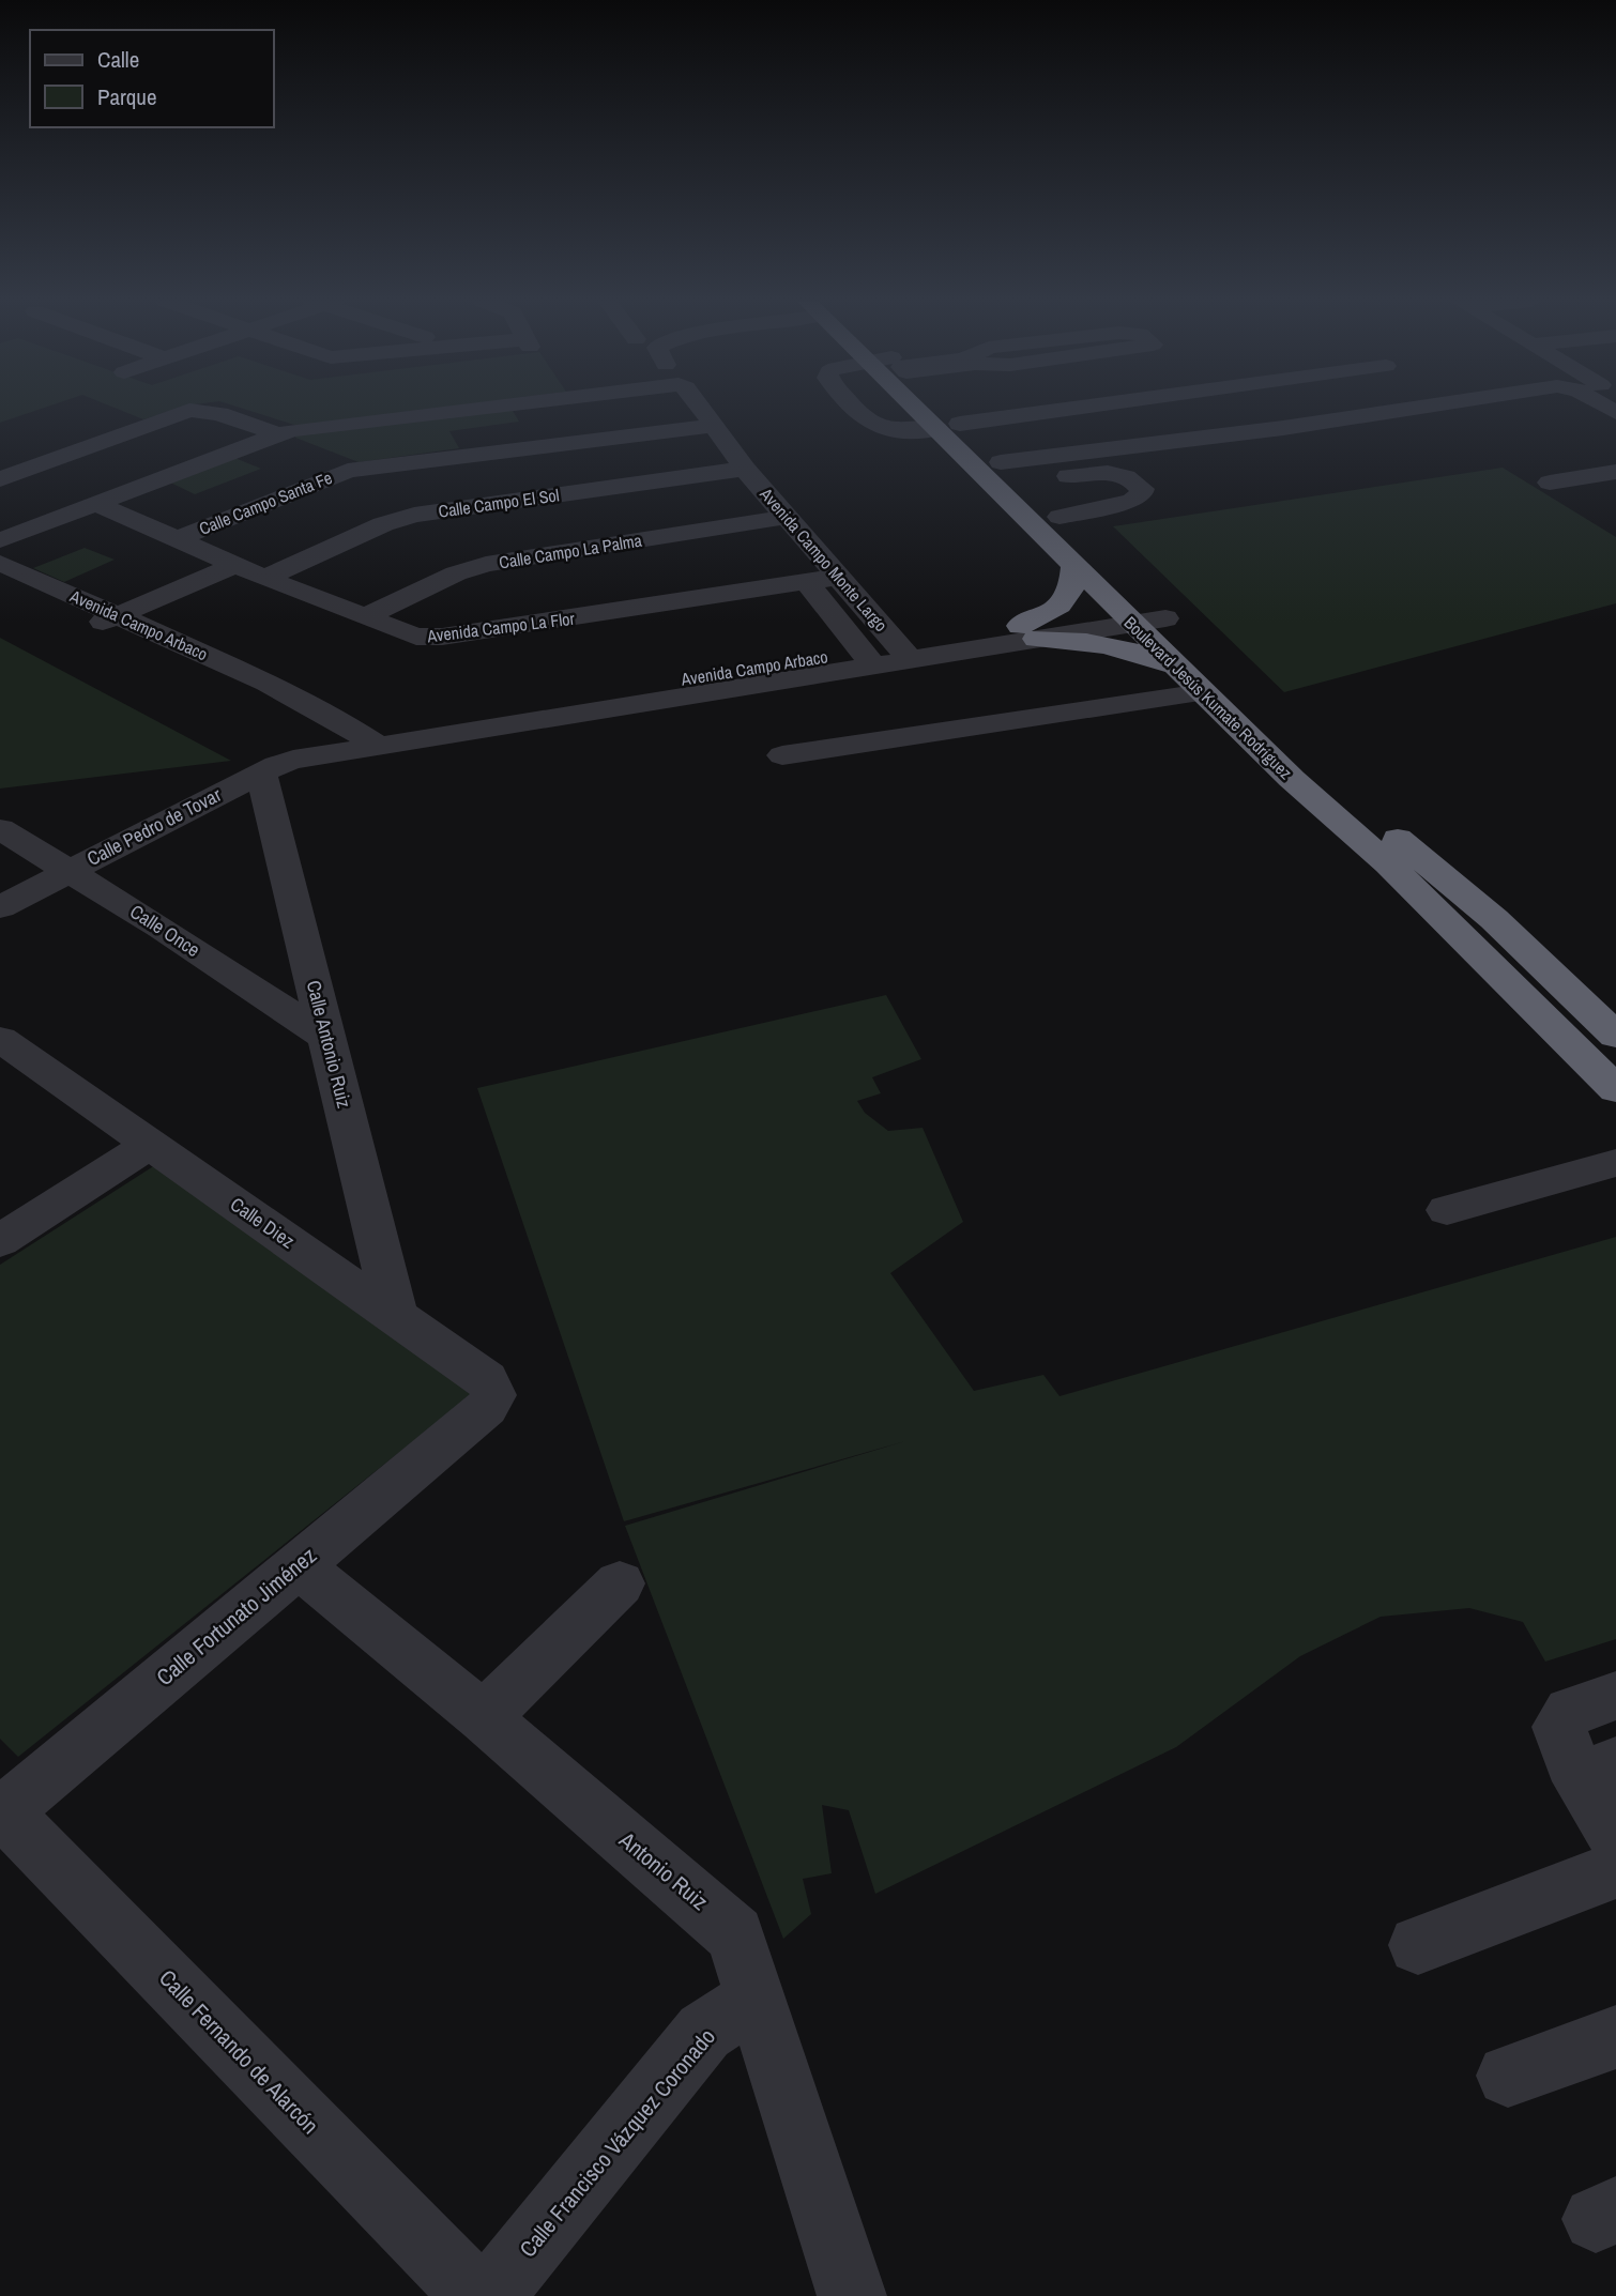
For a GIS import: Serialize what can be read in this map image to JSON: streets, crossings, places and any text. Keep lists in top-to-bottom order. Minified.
{"streets":{"highway":["Boulevard Jesús Kumate Rodríguez"],"street":["Calle Campo Santa Fe","Calle Campo El Sol","Calle Campo La Palma","Avenida Campo Monte Largo","Avenida Campo Arbaco","Avenida Campo La Flor","Calle Pedro de Tovar","Calle Once","Calle Antonio Ruiz","Calle Diez","Calle Fortunato Jiménez","Antonio Ruiz","Calle Fernando de Alarcón","Calle Francisco Vázquez Coronado"]},"crossings":[["Calle Campo Santa Fe","Avenida Campo Monte Largo"],["Calle Campo Santa Fe","Avenida Campo La Flor"],["Calle Campo El Sol","Avenida Campo Monte Largo"],["Calle Campo El Sol","Avenida Campo La Flor"],["Calle Campo La Palma","Avenida Campo Monte Largo"],["Calle Campo La Palma","Avenida Campo La Flor"],["Avenida Campo Monte Largo","Avenida Campo Arbaco"],["Avenida Campo Monte Largo","Avenida Campo La Flor"],["Avenida Campo Arbaco","Boulevard Jesús Kumate Rodríguez"],["Avenida Campo Arbaco","Calle Pedro de Tovar"],["Calle Pedro de Tovar","Calle Once"],["Calle Pedro de Tovar","Calle Antonio Ruiz"],["Calle Once","Calle Antonio Ruiz"],["Calle Antonio Ruiz","Calle Diez"],["Calle Diez","Calle Fortunato Jiménez"],["Calle Fortunato Jiménez","Antonio Ruiz"],["Calle Fortunato Jiménez","Calle Fernando de Alarcón"],["Antonio Ruiz","Calle Francisco Vázquez Coronado"]],"legend":["Calle","Parque"]}
